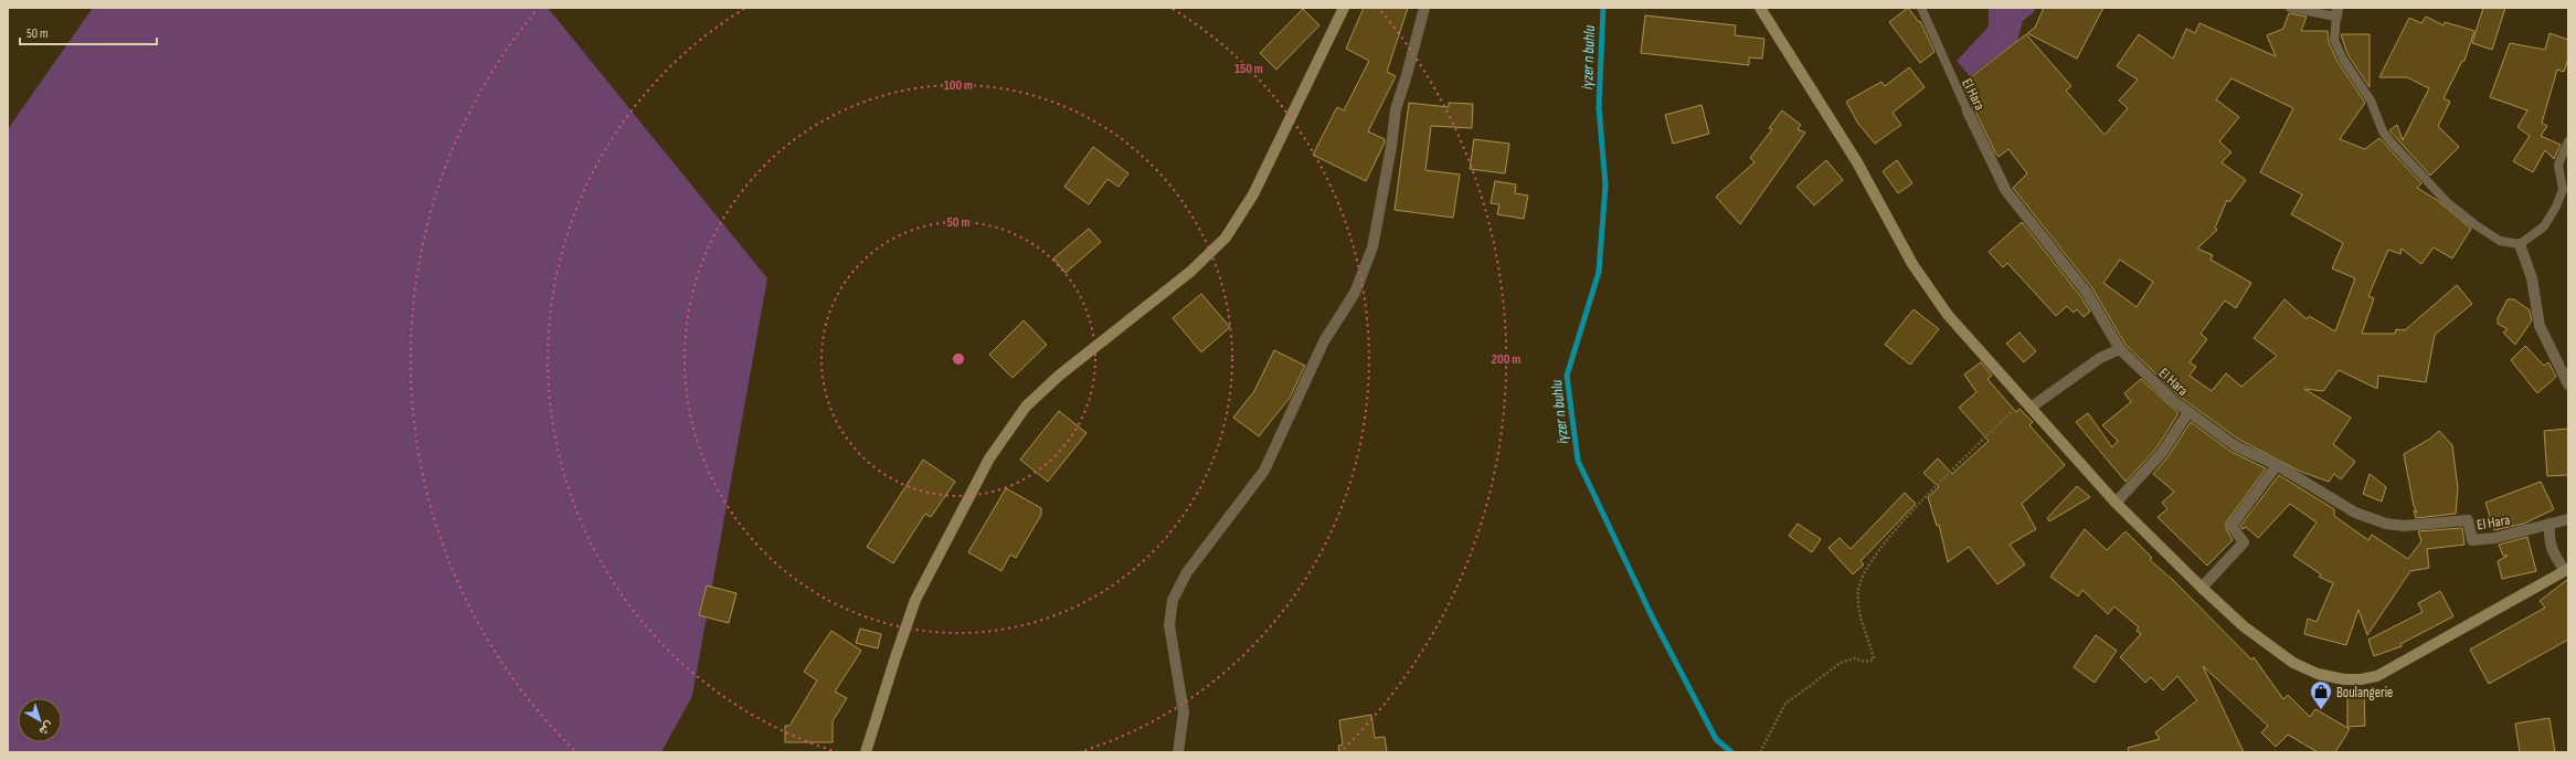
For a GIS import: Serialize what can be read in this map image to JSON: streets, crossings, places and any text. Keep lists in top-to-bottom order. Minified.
{"streets":{"street":["El Hara"]},"water":["iγzer n buhlu"],"places":{"shop":["Boulangerie"]},"scale_bar":"50 m","north":"bottom right","rings":["150 m","100 m","50 m","200 m"]}
